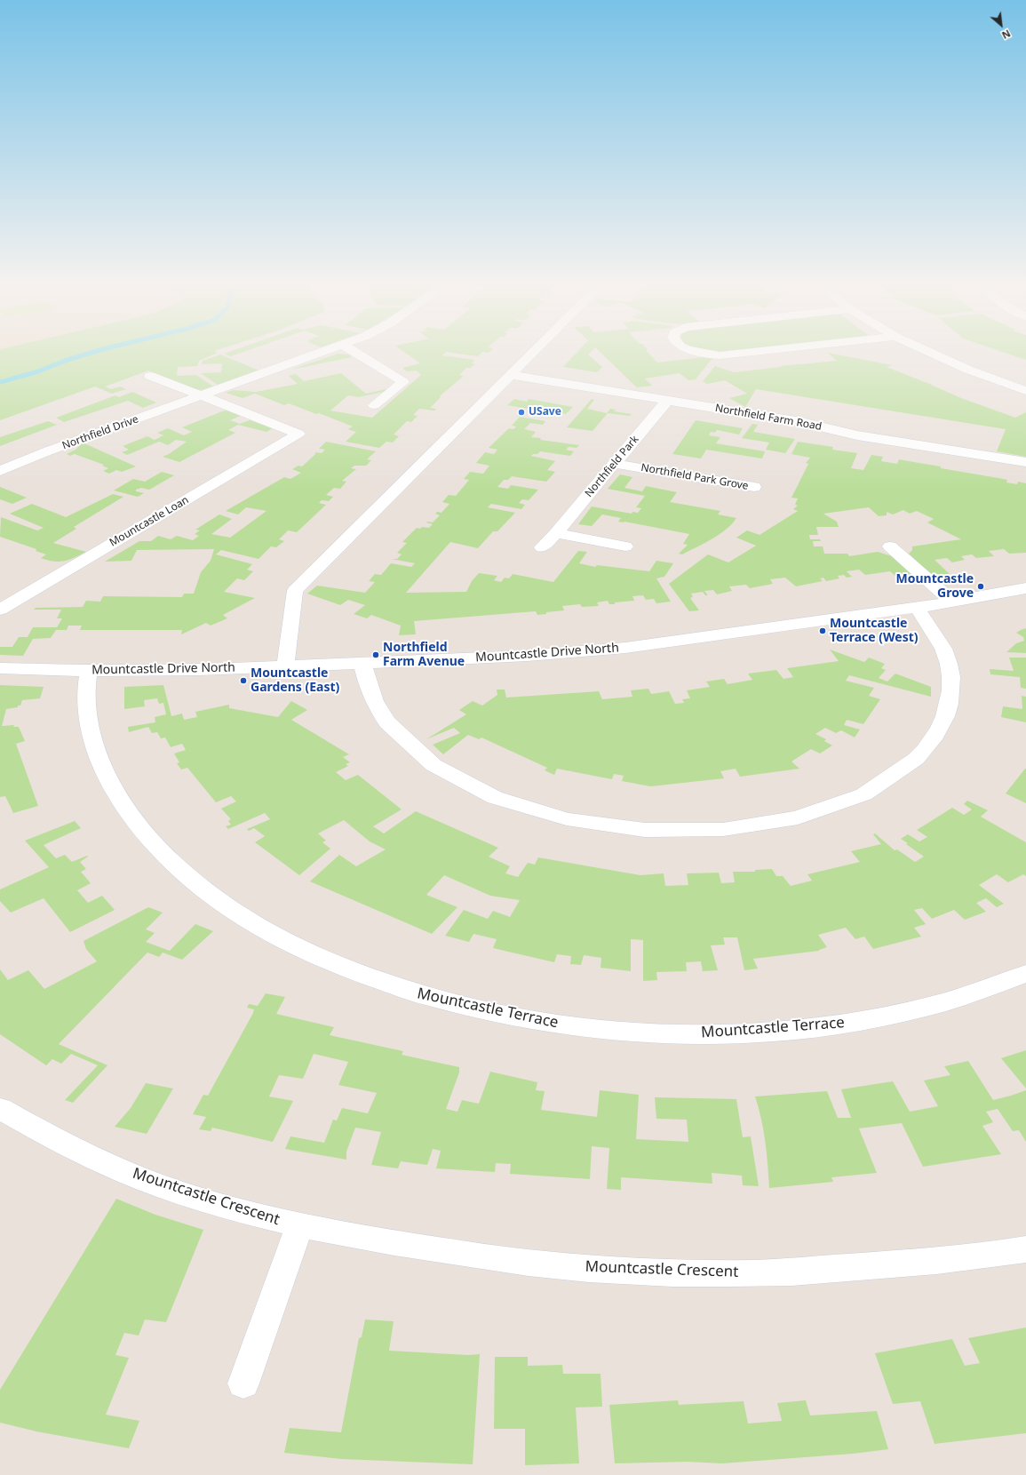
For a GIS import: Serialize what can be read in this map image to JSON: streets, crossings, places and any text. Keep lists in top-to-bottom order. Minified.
{"streets":{"street":["Northfield Farm Road","Northfield Drive","Northfield Park","Northfield Park Grove","Mountcastle Loan","Mountcastle Drive North","Mountcastle Terrace","Mountcastle Crescent"]},"crossings":[["Northfield Farm Road","Northfield Park"],["Northfield Drive","Mountcastle Loan"],["Northfield Park","Northfield Park Grove"],["Mountcastle Drive North","Mountcastle Terrace"]],"places":["USave","Mountcastle Grove","Mountcastle Terrace (West)","Northfield Farm Avenue","Mountcastle Gardens (East)"],"north":"bottom right"}
